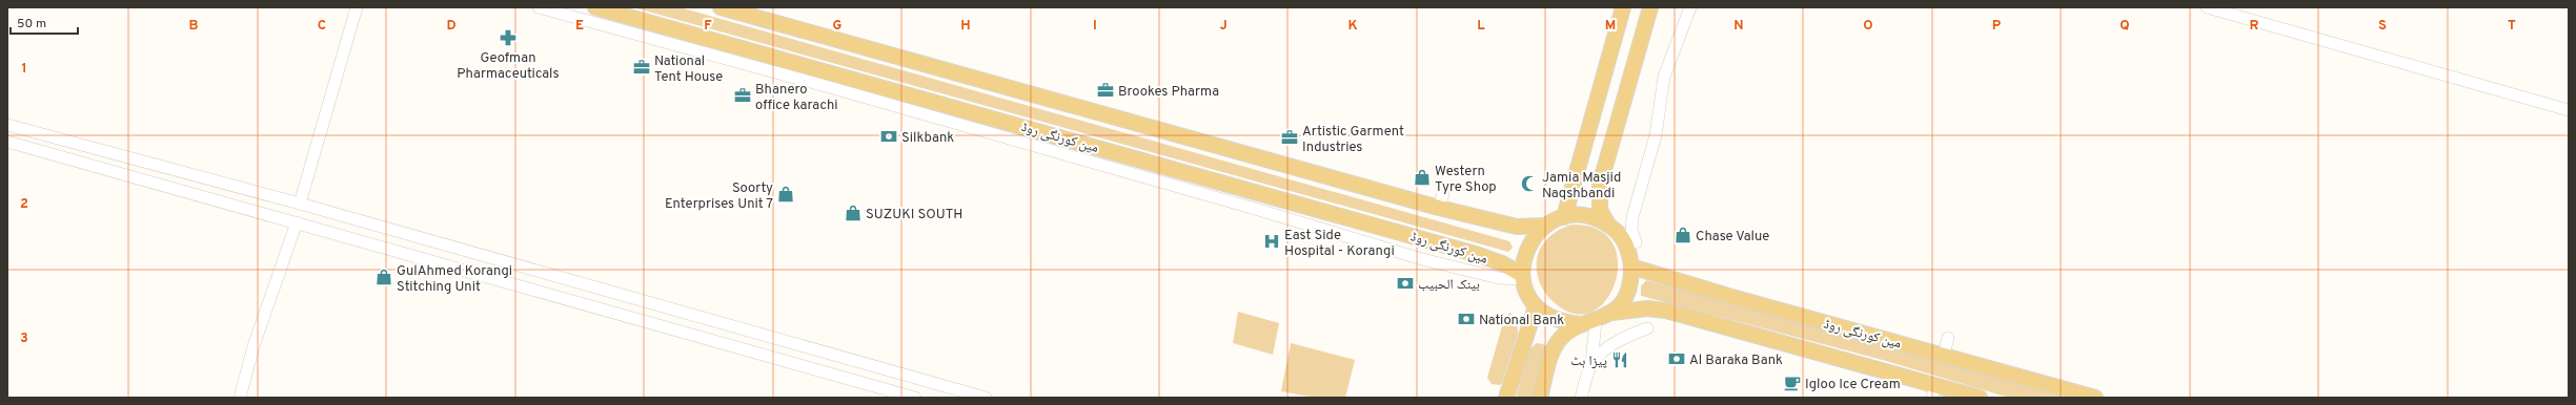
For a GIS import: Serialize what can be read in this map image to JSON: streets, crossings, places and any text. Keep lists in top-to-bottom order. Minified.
{"streets":{"main road":["مین کورنگی روڈ"]},"places":{"pharmacy":["Geofman Pharmaceuticals"],"office":["National Tent House","Brookes Pharma","Bhanero office karachi","Artistic Garment Industries"],"bank":["Silkbank","بينک الحبيب","National Bank","Al Baraka Bank"],"shop":["Western Tyre Shop","Soorty Enterprises Unit 7","SUZUKI SOUTH","Chase Value","GulAhmed Korangi Stitching Unit"],"mosque":["Jamia Masjid Naqshbandi"],"hospital":["East Side Hospital - Korangi"],"restaurant":["پیزا ہٹ"],"cafe":["Igloo Ice Cream"]},"scale_bar":"50 m","grid":{"columns":["B","C","D","E","F","G","H","I","J","K","L","M","N","O","P","Q","R","S","T"],"rows":["1","2","3"]}}
